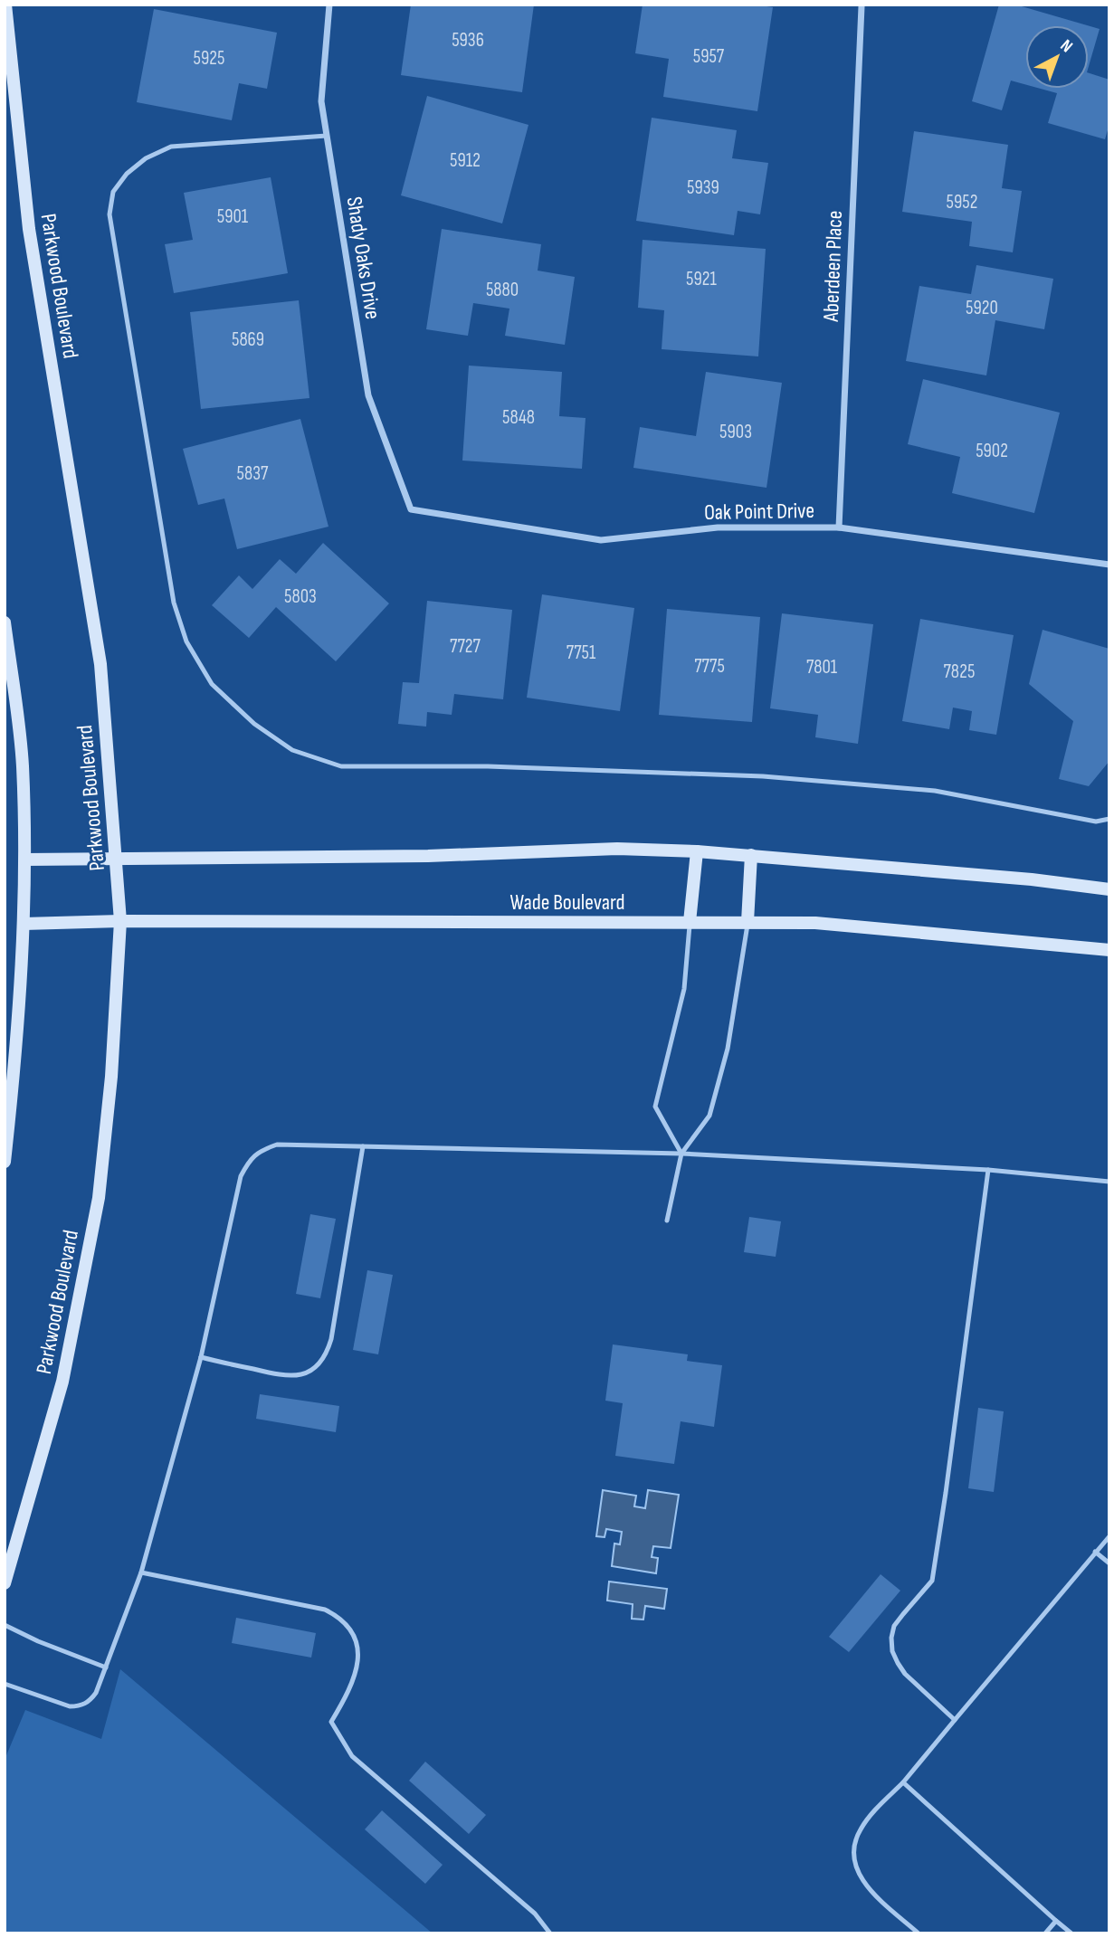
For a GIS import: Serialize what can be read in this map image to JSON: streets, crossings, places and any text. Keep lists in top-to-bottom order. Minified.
{"streets":{"street":["Shady Oaks Drive","Aberdeen Place","Parkwood Boulevard","Oak Point Drive","Wade Boulevard"]},"crossings":[["Shady Oaks Drive","Oak Point Drive"],["Aberdeen Place","Oak Point Drive"],["Parkwood Boulevard","Wade Boulevard"]],"house_numbers":["5936","5957","5925","5912","5939","5952","5901","5921","5880","5920","5869","5848","5903","5902","5837","5803","7727","7751","7775","7801","7825"],"north":"top right"}
